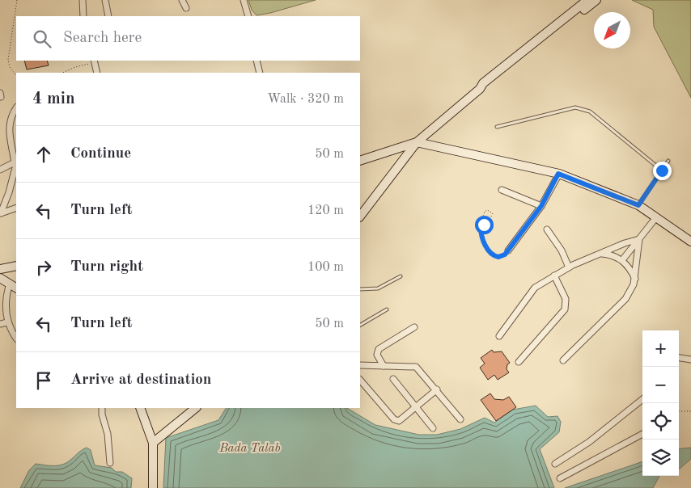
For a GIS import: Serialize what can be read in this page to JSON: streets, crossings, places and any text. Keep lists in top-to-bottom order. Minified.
{"water":["Bada Talab"],"north":"bottom left","page":{"search":"Search here","heading":["4 min","Walk · 320 m"],"list":[["Continue","50 m"],["Turn left","120 m"],["Turn right","100 m"],["Turn left","50 m"],"Arrive at destination"],"map_buttons":["+","−"]}}
